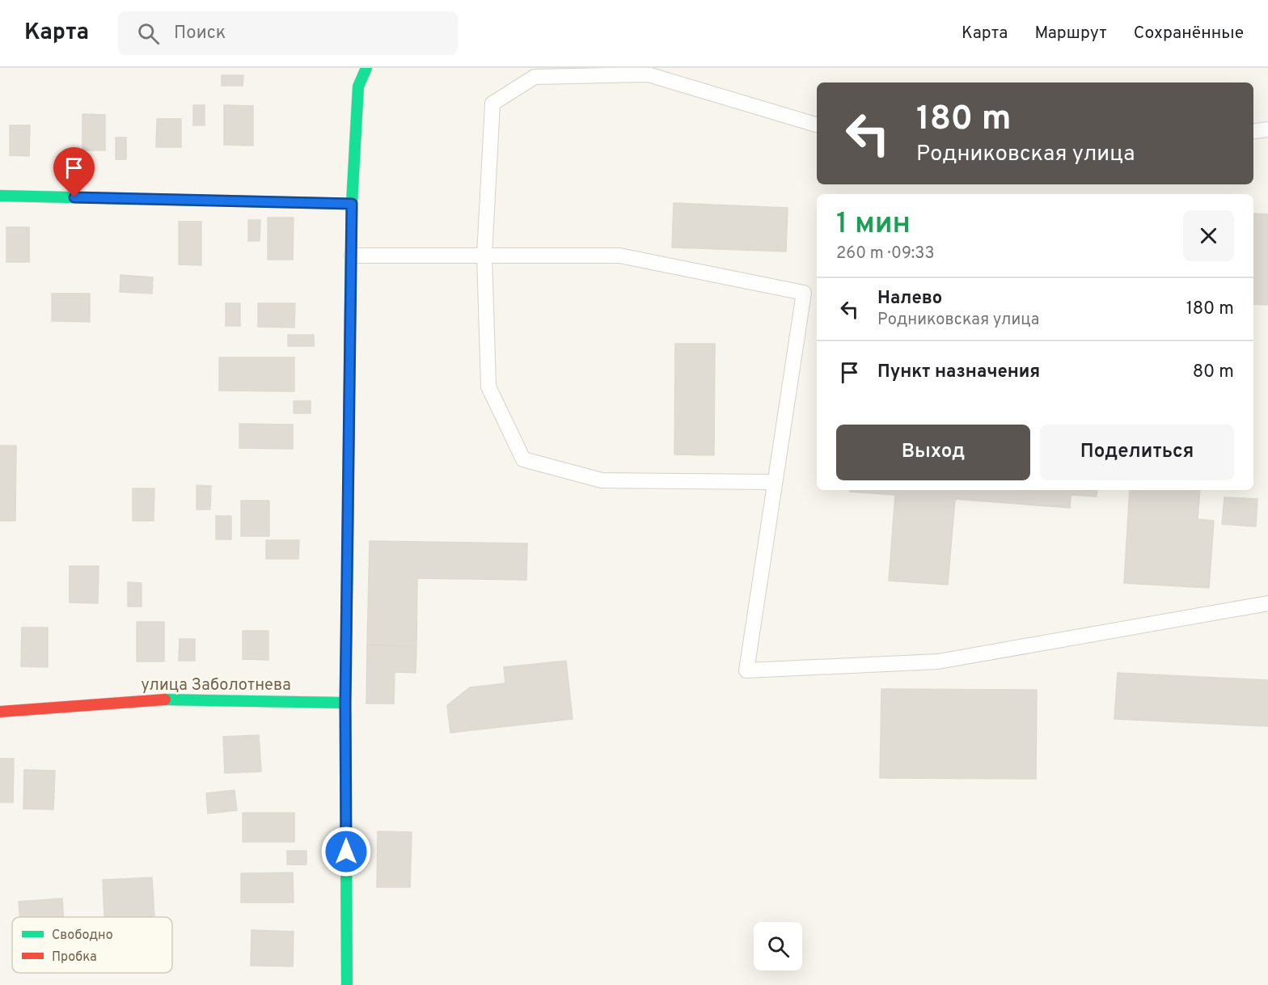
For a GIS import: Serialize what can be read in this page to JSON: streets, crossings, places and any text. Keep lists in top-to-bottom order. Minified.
{"streets":{"street":["улица Заболотнева"]},"legend":["Свободно","Пробка"],"page":{"header":"Карта","search":"Поиск","nav":["Карта","Маршрут","Сохранённые"],"turn":["180 m","Родниковская улица"],"heading":["1 мин","260 m · 09:33"],"list":[{"name":"Налево","note":"Родниковская улица","value":"180 m"},{"name":"Пункт назначения","value":"80 m"}],"buttons":["Выход","Поделиться"]}}
